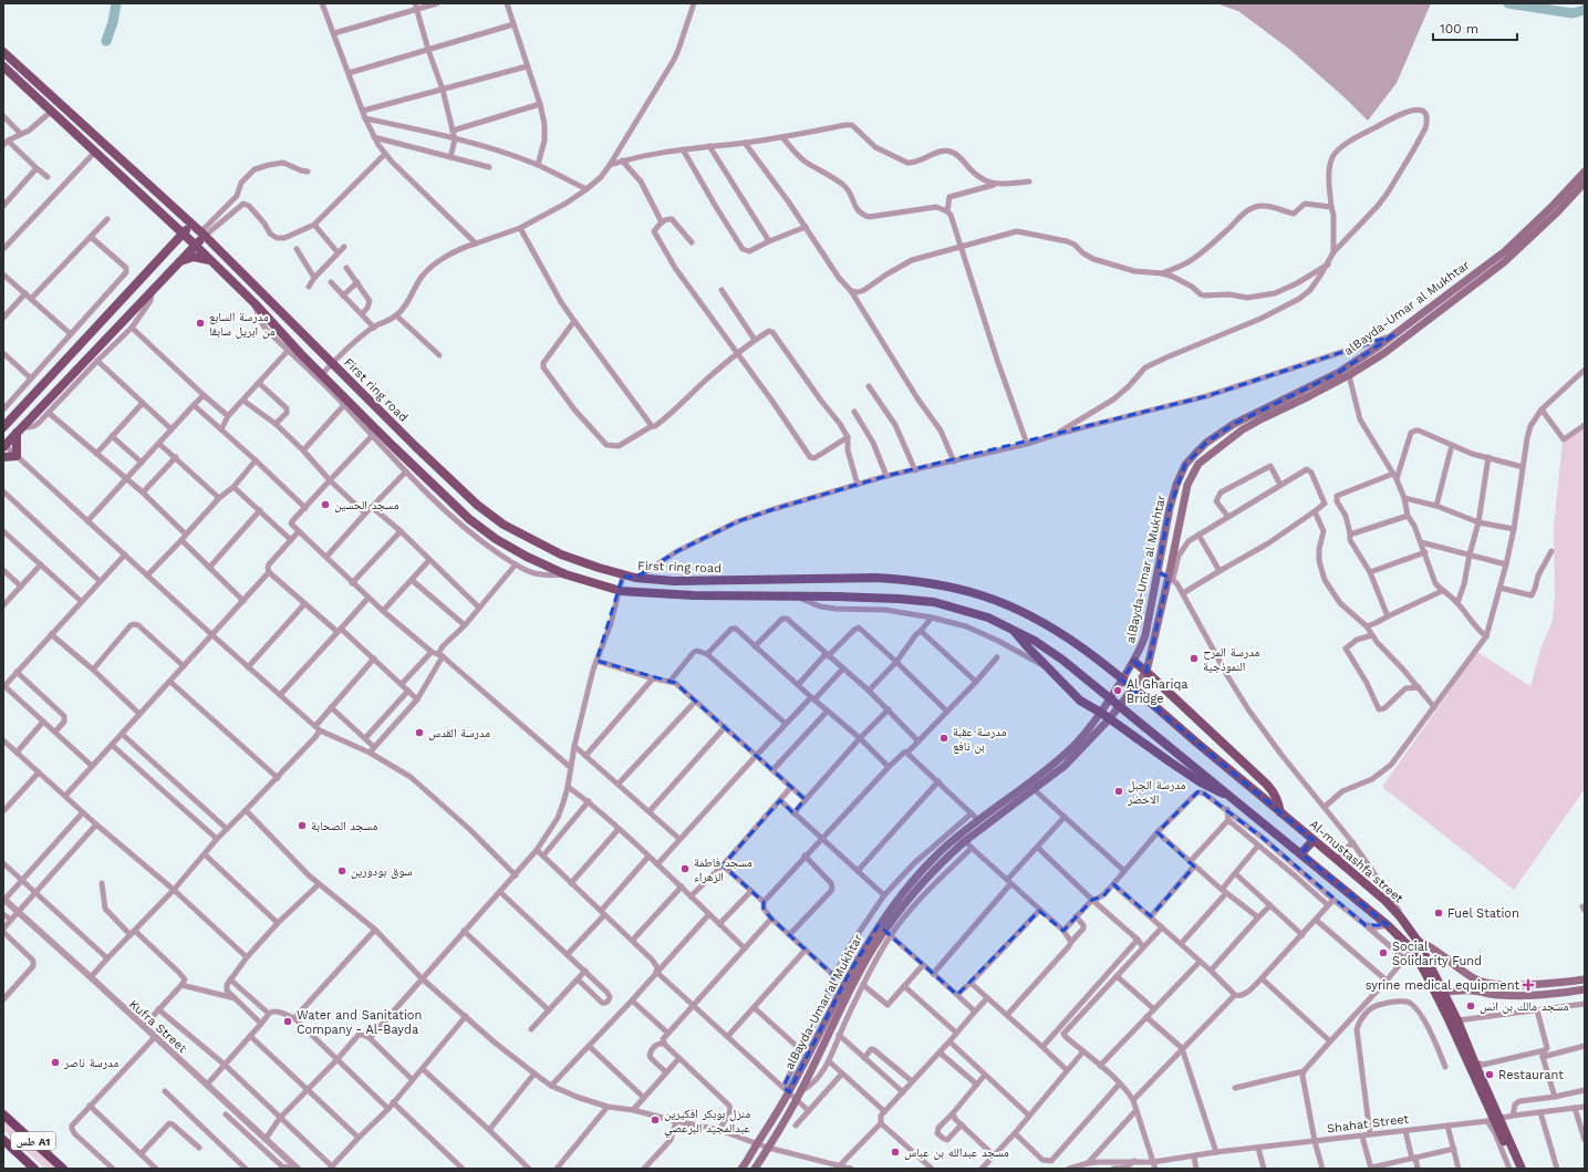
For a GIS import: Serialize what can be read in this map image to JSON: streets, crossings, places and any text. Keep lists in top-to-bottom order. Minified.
{"streets":{"highway":["طس A1"],"main road":["alBayda-Umar al Mukhtar","First ring road","Al-mustashfa street"],"street":["Kufra Street","Shahat Street"]},"crossings":[["First ring road","Al-mustashfa street"],["Al-mustashfa street","Shahat Street"]],"places":{"other":["مدرسة السابع من ابريل سابقا","مسجد الحسين","مدرسة المرح النموذجية","Al Ghariqa Bridge","مدرسة القدس","مدرسة عقبة بن نافع","مدرسة الجبل الاخضر","مسجد الصحابة","مسجد فاطمة الزهراء","سوق بودورين","Fuel Station","Social Solidarity Fund","مسجد مالك بن انس","Water and Sanitation Company - Al-Bayda","مدرسة ناصر","Restaurant","منزل بوبكر افكيرين عبدالمجيد البرعصي","مسجد عبدالله بن عباس"],"health":["syrine medical equipment"]},"scale_bar":"100 m"}
